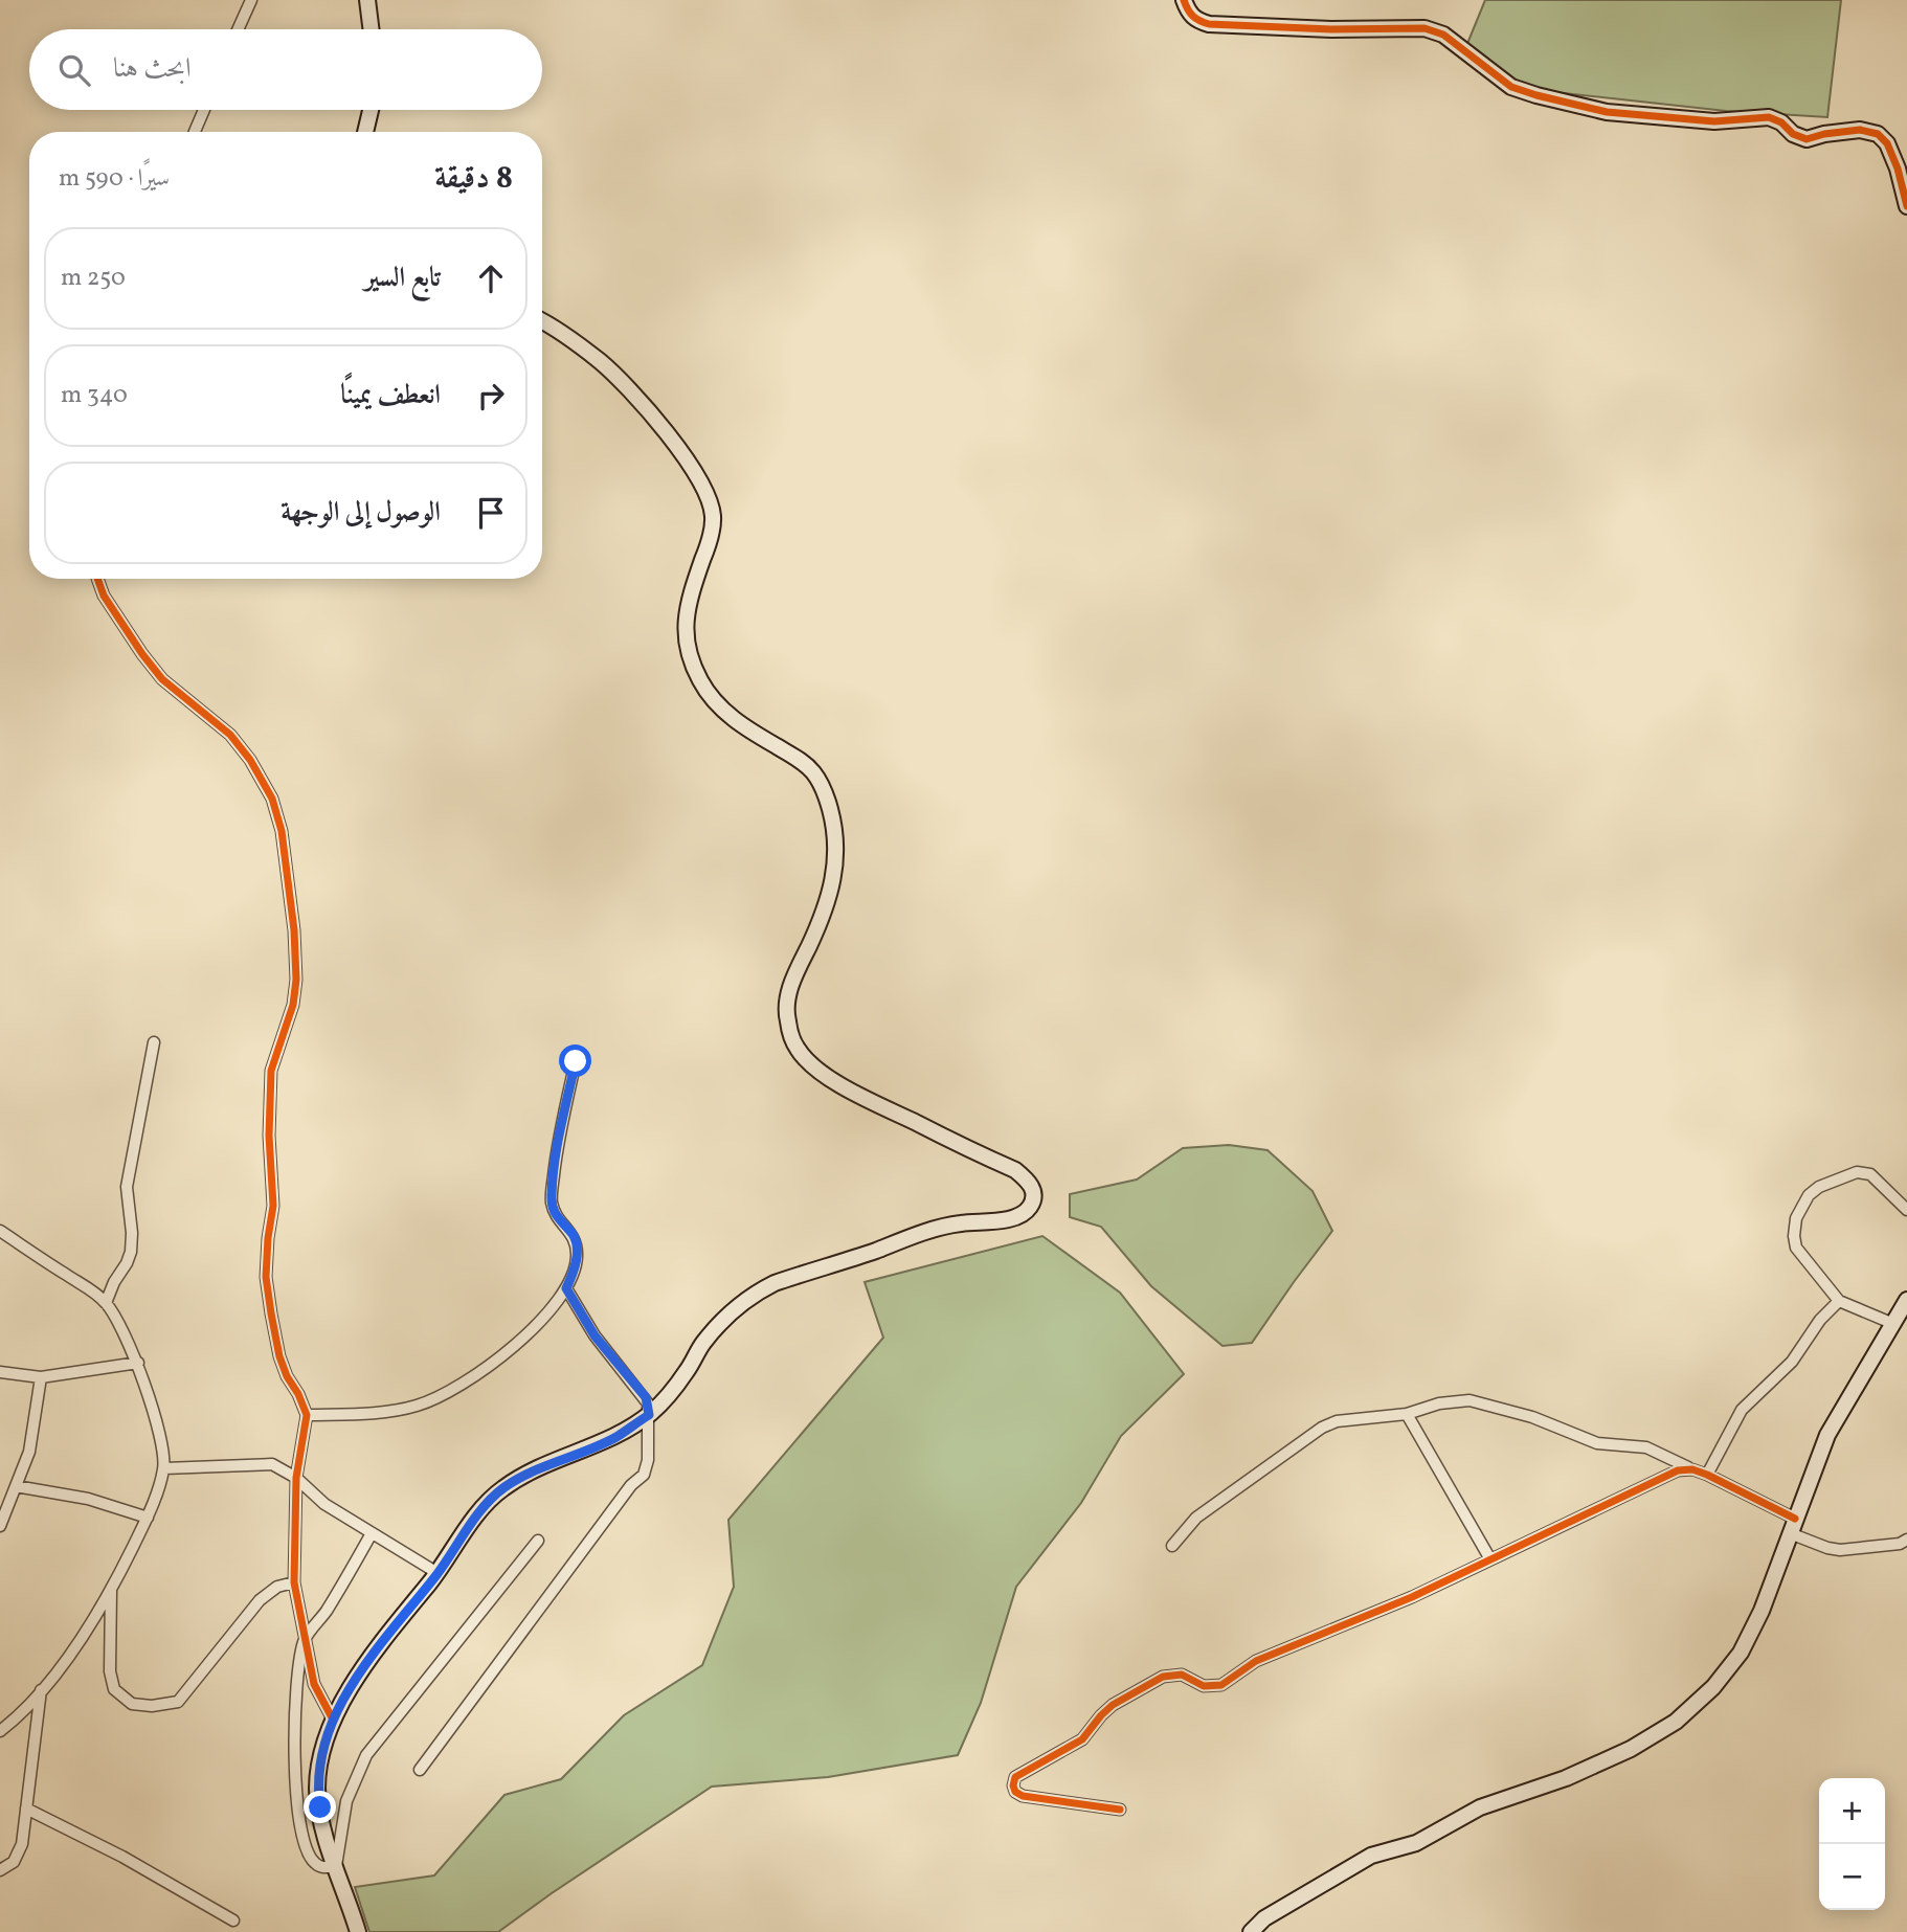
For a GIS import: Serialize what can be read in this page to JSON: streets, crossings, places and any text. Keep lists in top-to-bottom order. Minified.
{"page":{"search":"ابحث هنا","heading":["8 دقيقة","سيرًا · 590 m"],"list":[["تابع السير","250 m"],["انعطف يمينًا","340 m"],"الوصول إلى الوجهة"],"map_buttons":["+","−"]}}
